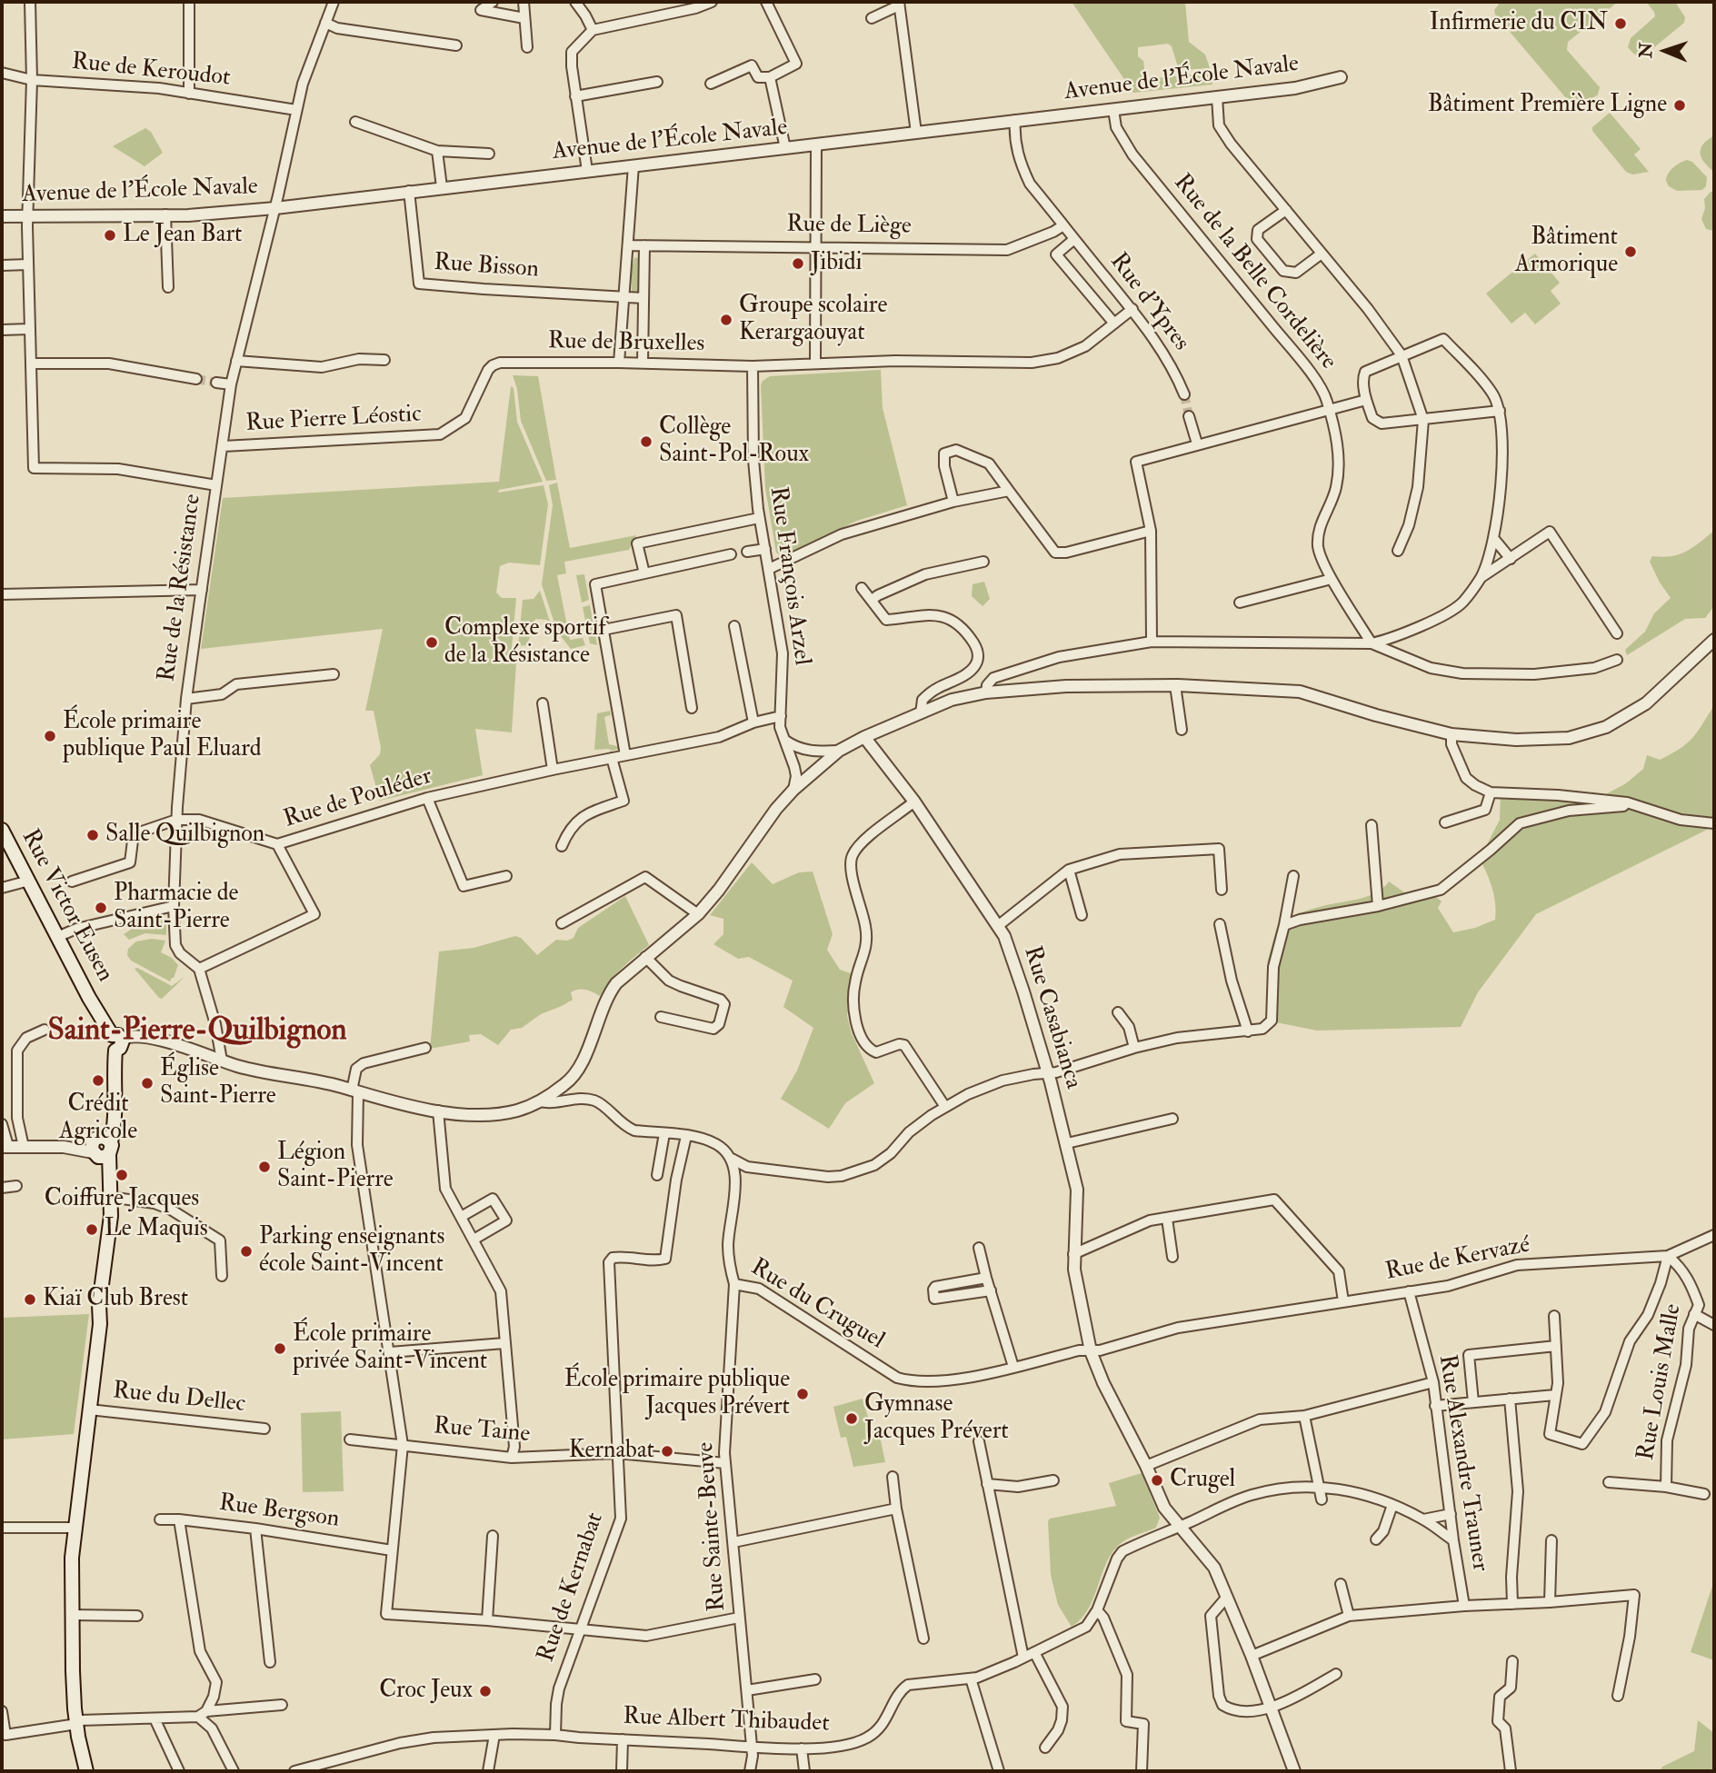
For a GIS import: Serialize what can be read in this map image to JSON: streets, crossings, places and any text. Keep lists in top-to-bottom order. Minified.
{"streets":{"main road":["Rue Victor Eusen"],"street":["Rue de Keroudot","Avenue de l'École Navale","Rue de Liège","Rue Bisson","Rue de la Belle Cordelière","Rue d'Ypres","Rue de Bruxelles","Rue Pierre Léostic","Rue François Arzel","Rue de la Résistance","Rue de Pouléder","Rue Casabianca","Rue de Kervazé","Rue du Cruguel","Rue Louis Malle","Rue du Dellec","Rue Taine","Rue Alexandre Trauner","Rue Bergson","Rue Sainte-Beuve","Rue de Kernabat","Rue Albert Thibaudet"]},"crossings":[["Rue de Keroudot","Rue de la Résistance"],["Avenue de l'École Navale","Rue Bisson"],["Avenue de l'École Navale","Rue de la Belle Cordelière"],["Avenue de l'École Navale","Rue d'Ypres"],["Avenue de l'École Navale","Rue de la Résistance"],["Rue de Liège","Rue d'Ypres"],["Rue d'Ypres","Rue de Bruxelles"],["Rue de Bruxelles","Rue Pierre Léostic"],["Rue de Bruxelles","Rue François Arzel"],["Rue Pierre Léostic","Rue de la Résistance"],["Rue François Arzel","Rue de Pouléder"],["Rue de la Résistance","Rue de Pouléder"],["Rue Casabianca","Rue de Kervazé"],["Rue Casabianca","Rue du Cruguel"],["Rue Casabianca","Rue Albert Thibaudet"],["Rue de Kervazé","Rue du Cruguel"],["Rue de Kervazé","Rue Louis Malle"],["Rue de Kervazé","Rue Alexandre Trauner"],["Rue du Cruguel","Rue Sainte-Beuve"],["Rue Taine","Rue Sainte-Beuve"],["Rue Taine","Rue de Kernabat"],["Rue Alexandre Trauner","Rue Albert Thibaudet"],["Rue Sainte-Beuve","Rue Albert Thibaudet"],["Rue de Kernabat","Rue Albert Thibaudet"]],"districts":["Saint-Pierre-Quilbignon"],"places":["Infirmerie du CIN","Bâtiment Première Ligne","Le Jean Bart","Bâtiment Armorique","Jibidi","Groupe scolaire Kerargaouyat","Collège Saint-Pol-Roux","Complexe sportif de la Résistance","École primaire publique Paul Eluard","Salle Quilbignon","Pharmacie de Saint-Pierre","Crédit Agricole","Église Saint-Pierre","Légion Saint-Pierre","Coiffure Jacques","Le Maquis","Parking enseignants école Saint-Vincent","Kiaï Club Brest","École primaire privée Saint-Vincent","École primaire publique Jacques Prévert","Gymnase Jacques Prévert","Kernabat","Crugel","Croc Jeux"],"north":"left"}
